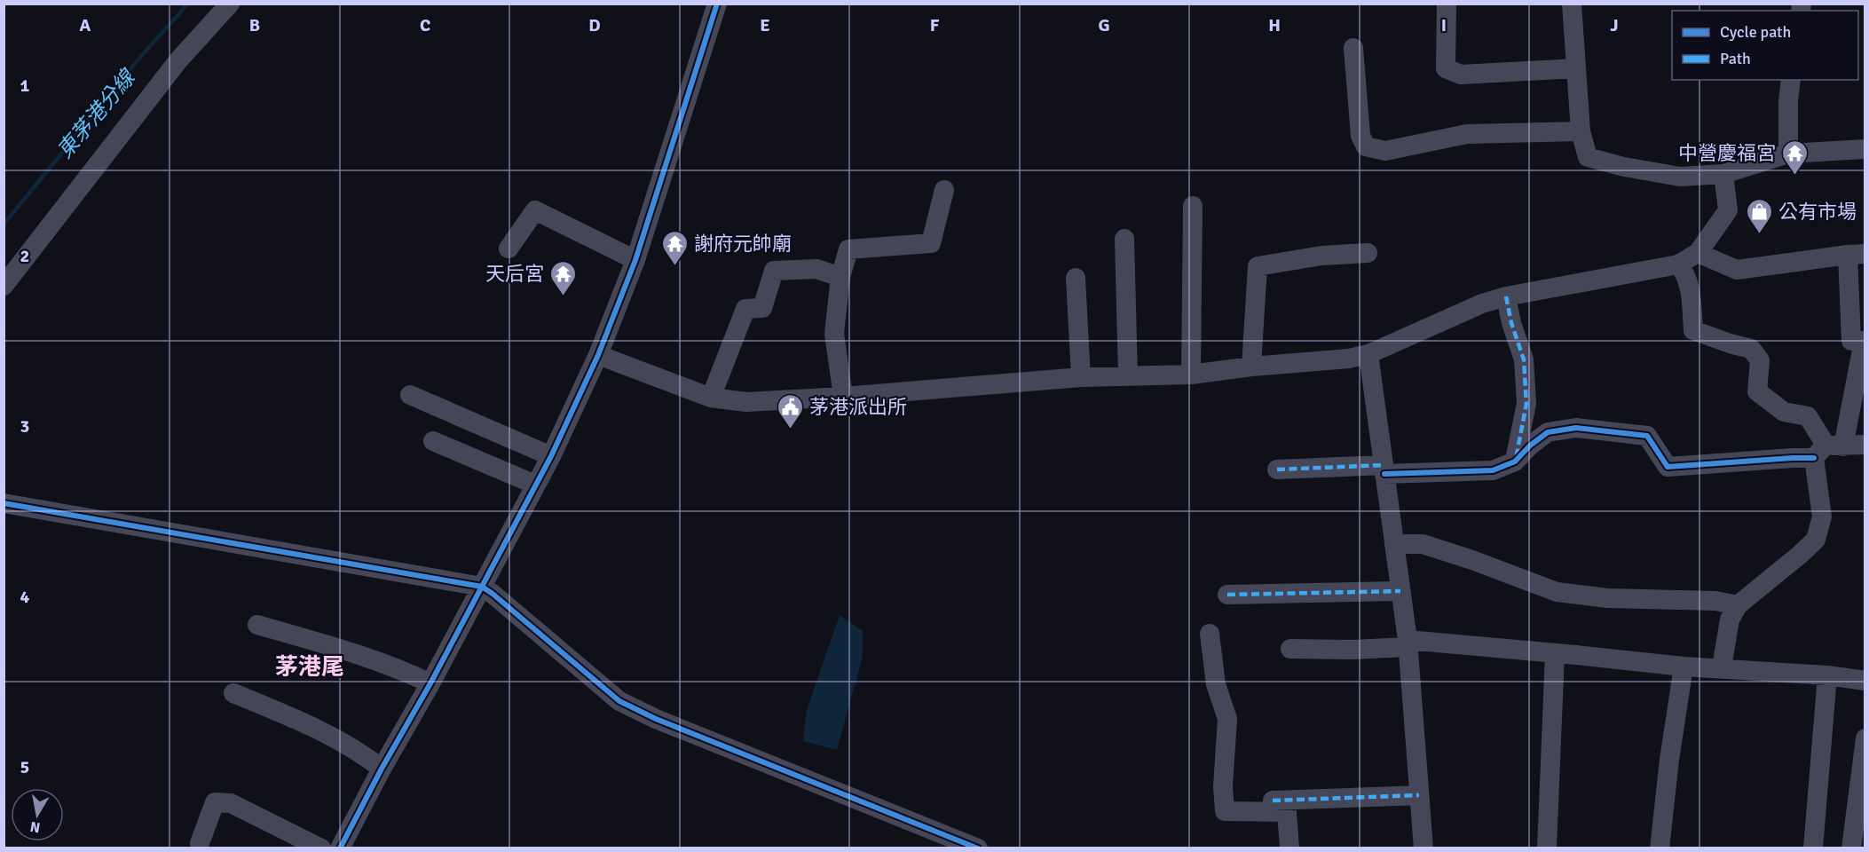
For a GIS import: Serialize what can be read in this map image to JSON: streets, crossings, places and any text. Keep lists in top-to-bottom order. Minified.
{"districts":["茅港尾"],"water":["東茅港分線"],"places":{"temple":["中營慶福宮","謝府元帥廟","天后宮"],"shop":["公有市場"],"public building":["茅港派出所"]},"legend":["Cycle path","Path"],"north":"bottom","grid":{"columns":["A","B","C","D","E","F","G","H","I","J"],"rows":["1","2","3","4","5"]}}
